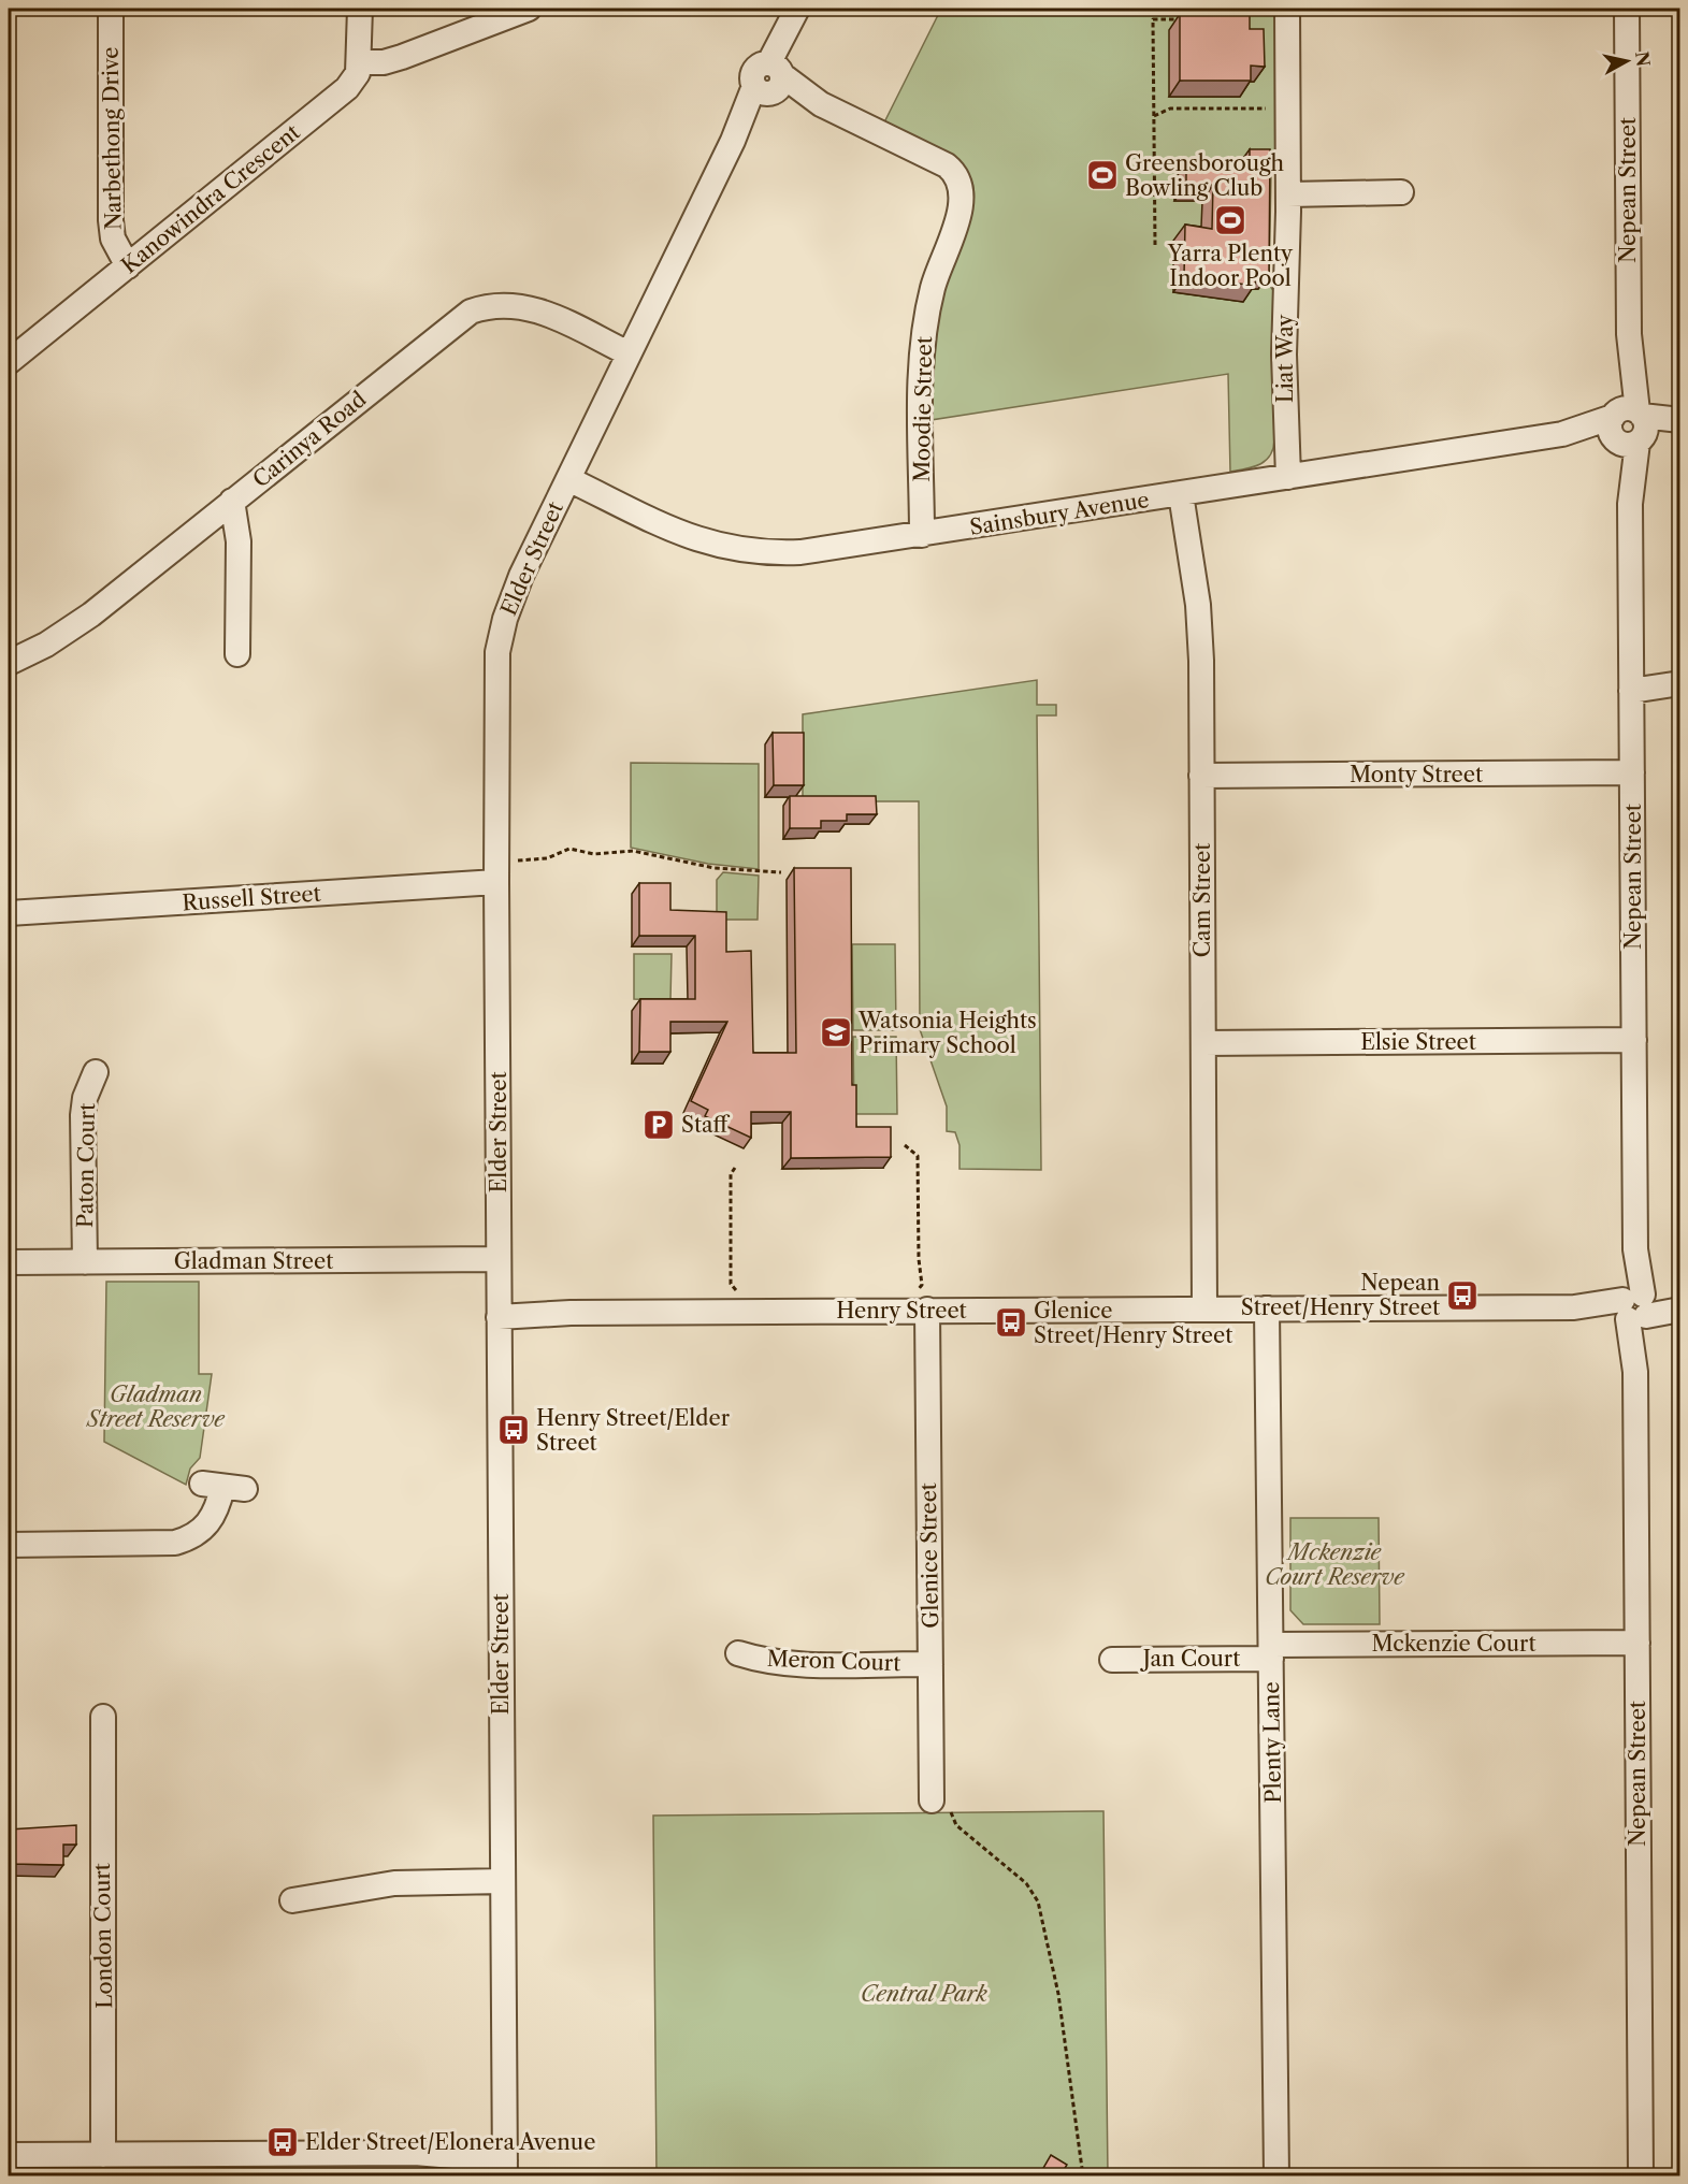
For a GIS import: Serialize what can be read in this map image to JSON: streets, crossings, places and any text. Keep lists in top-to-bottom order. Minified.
{"streets":{"street":["Narbethong Drive","Nepean Street","Kanowindra Crescent","Liat Way","Moodie Street","Carinya Road","Sainsbury Avenue","Elder Street","Monty Street","Russell Street","Cam Street","Elsie Street","Paton Court","Gladman Street","Henry Street","Glenice Street","Mckenzie Court","Jan Court","Meron Court","Plenty Lane","London Court"]},"crossings":[["Narbethong Drive","Kanowindra Crescent"],["Nepean Street","Sainsbury Avenue"],["Nepean Street","Monty Street"],["Nepean Street","Elsie Street"],["Nepean Street","Henry Street"],["Nepean Street","Mckenzie Court"],["Liat Way","Sainsbury Avenue"],["Moodie Street","Sainsbury Avenue"],["Moodie Street","Elder Street"],["Carinya Road","Elder Street"],["Sainsbury Avenue","Elder Street"],["Sainsbury Avenue","Cam Street"],["Elder Street","Russell Street"],["Elder Street","Gladman Street"],["Elder Street","Henry Street"],["Monty Street","Cam Street"],["Cam Street","Elsie Street"],["Cam Street","Henry Street"],["Paton Court","Gladman Street"],["Henry Street","Glenice Street"],["Henry Street","Plenty Lane"],["Glenice Street","Meron Court"],["Mckenzie Court","Jan Court"],["Mckenzie Court","Plenty Lane"],["Jan Court","Plenty Lane"]],"parks":["Gladman Street Reserve","Mckenzie Court Reserve","Central Park"],"places":{"sports":["Greensborough Bowling Club","Yarra Plenty Indoor Pool"],"school or university":["Watsonia Heights Primary School"],"parking":["Staff"],"bus stop":["Nepean Street/Henry Street","Glenice Street/Henry Street","Henry Street/Elder Street","Elder Street/Elonera Avenue"]},"north":"right"}
